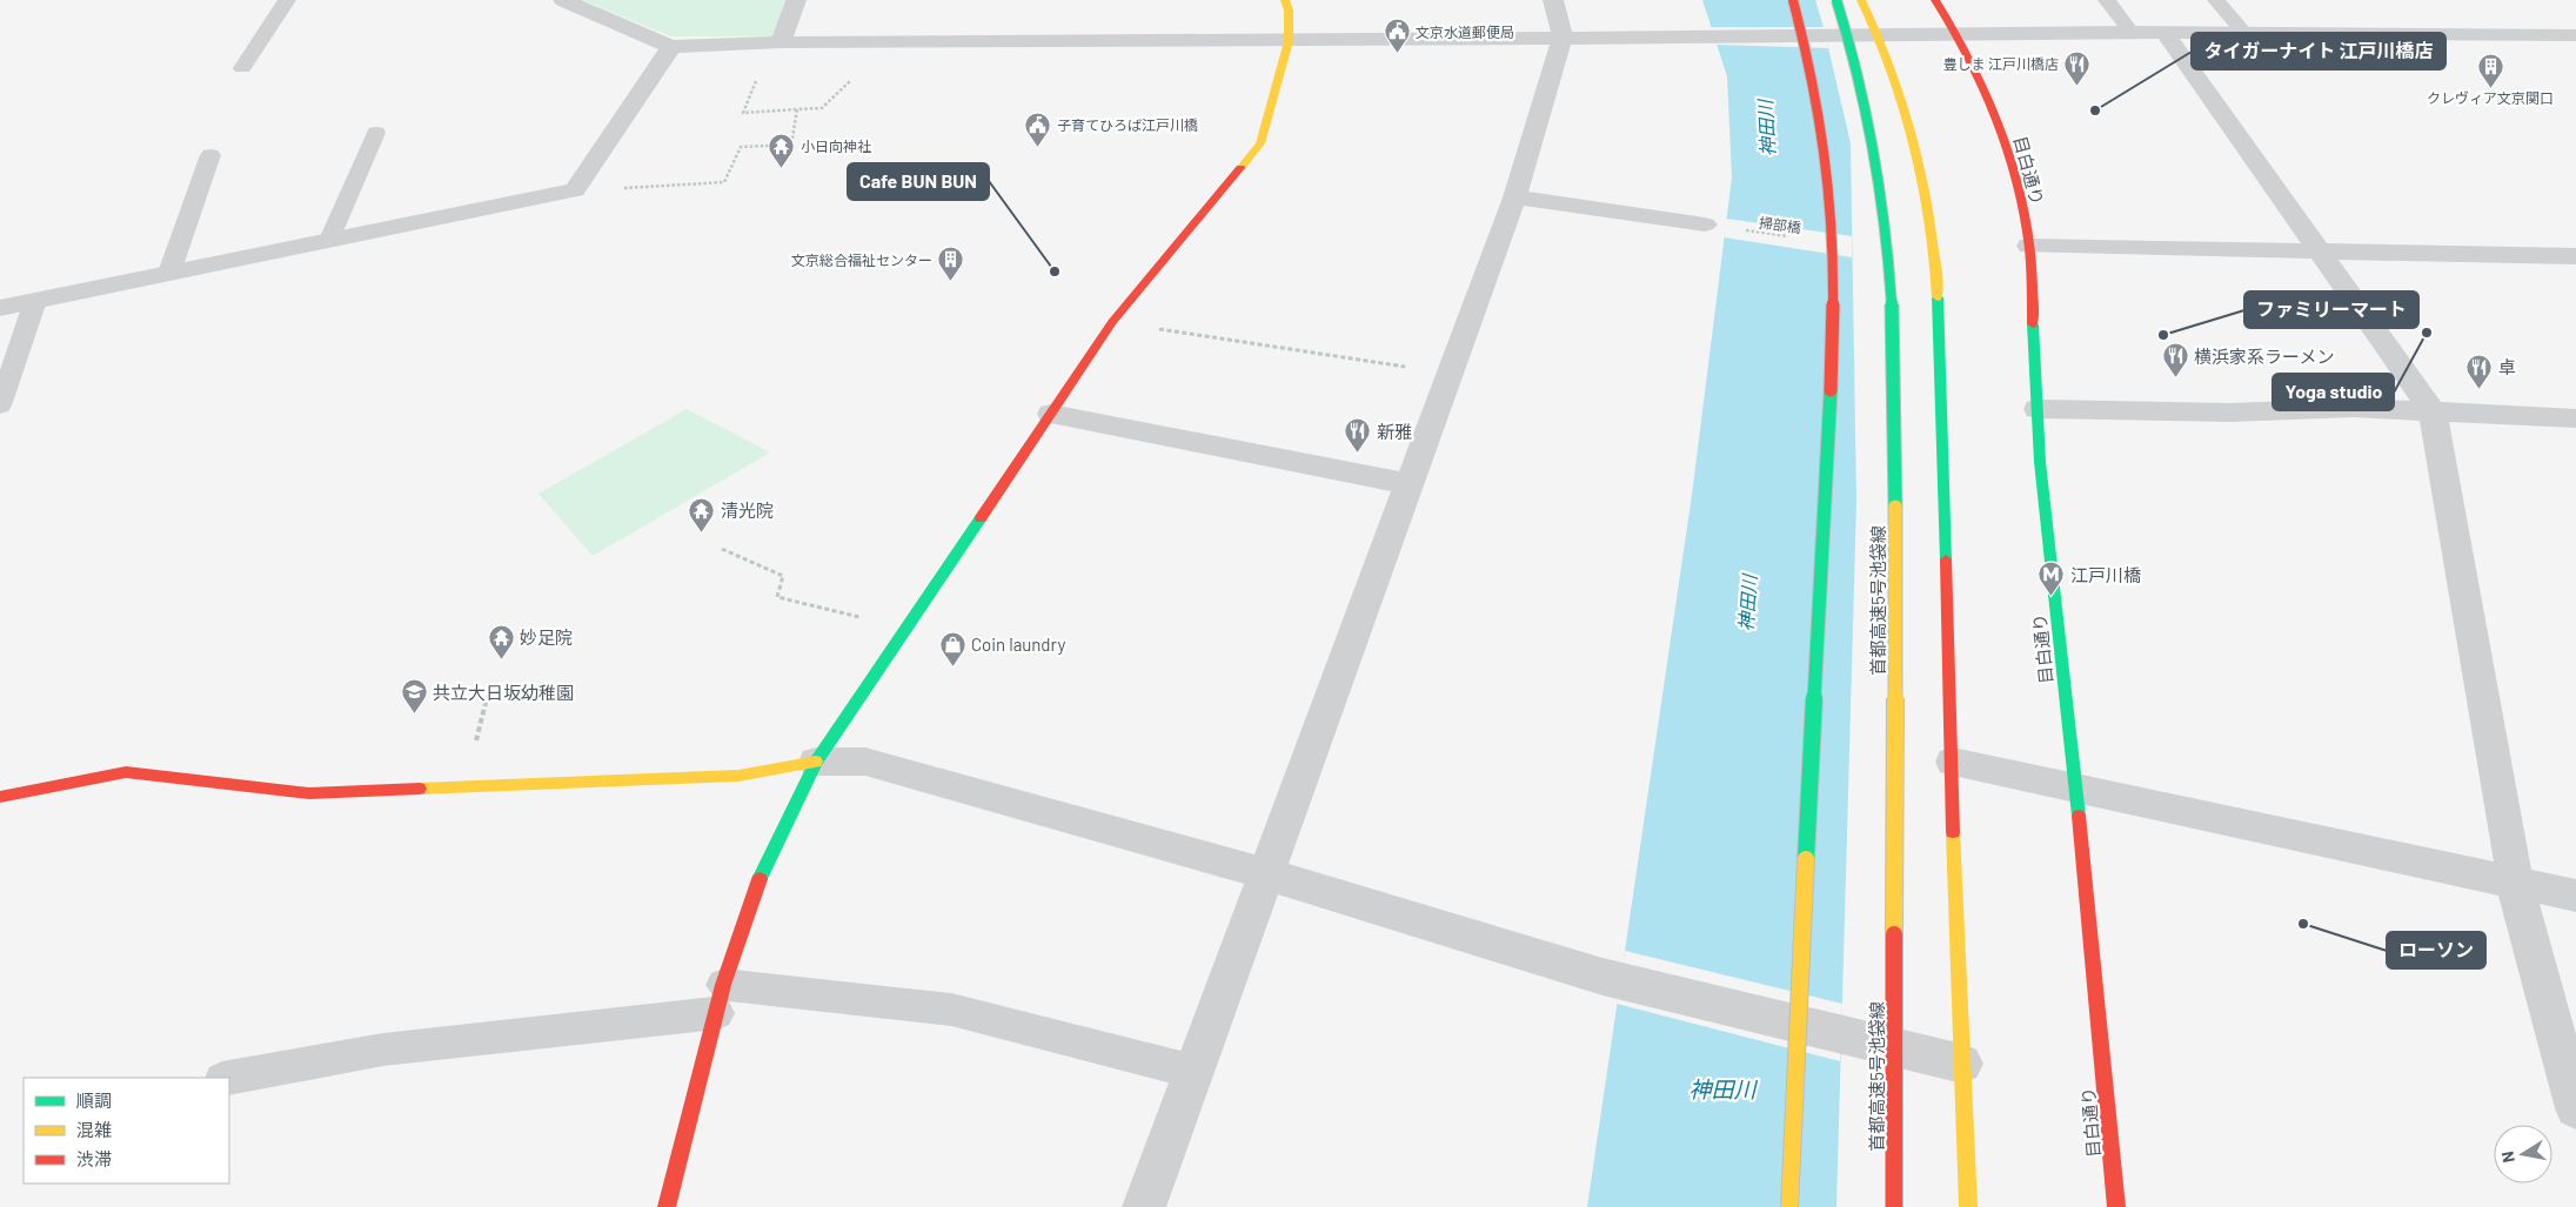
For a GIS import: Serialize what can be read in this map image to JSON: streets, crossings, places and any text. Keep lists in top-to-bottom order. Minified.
{"streets":{"main road":["目白通り","首都高速5号池袋線"],"path":["掃部橋"]},"water":["神田川"],"places":{"public building":["文京水道郵便局","子育てひろば江戸川橋"],"restaurant":["豊しま 江戸川橋店","横浜家系ラーメン","卓","新雅"],"building":["クレヴィア文京関口","文京総合福祉センター"],"other":["タイガーナイト 江戸川橋店","Cafe BUN BUN","Yoga studio","ファミリーマート","ローソン"],"temple":["小日向神社","清光院","妙足院"],"metro station":["江戸川橋"],"shop":["Coin laundry"],"school or university":["共立大日坂幼稚園"]},"legend":["順調","混雑","渋滞"],"north":"left"}
